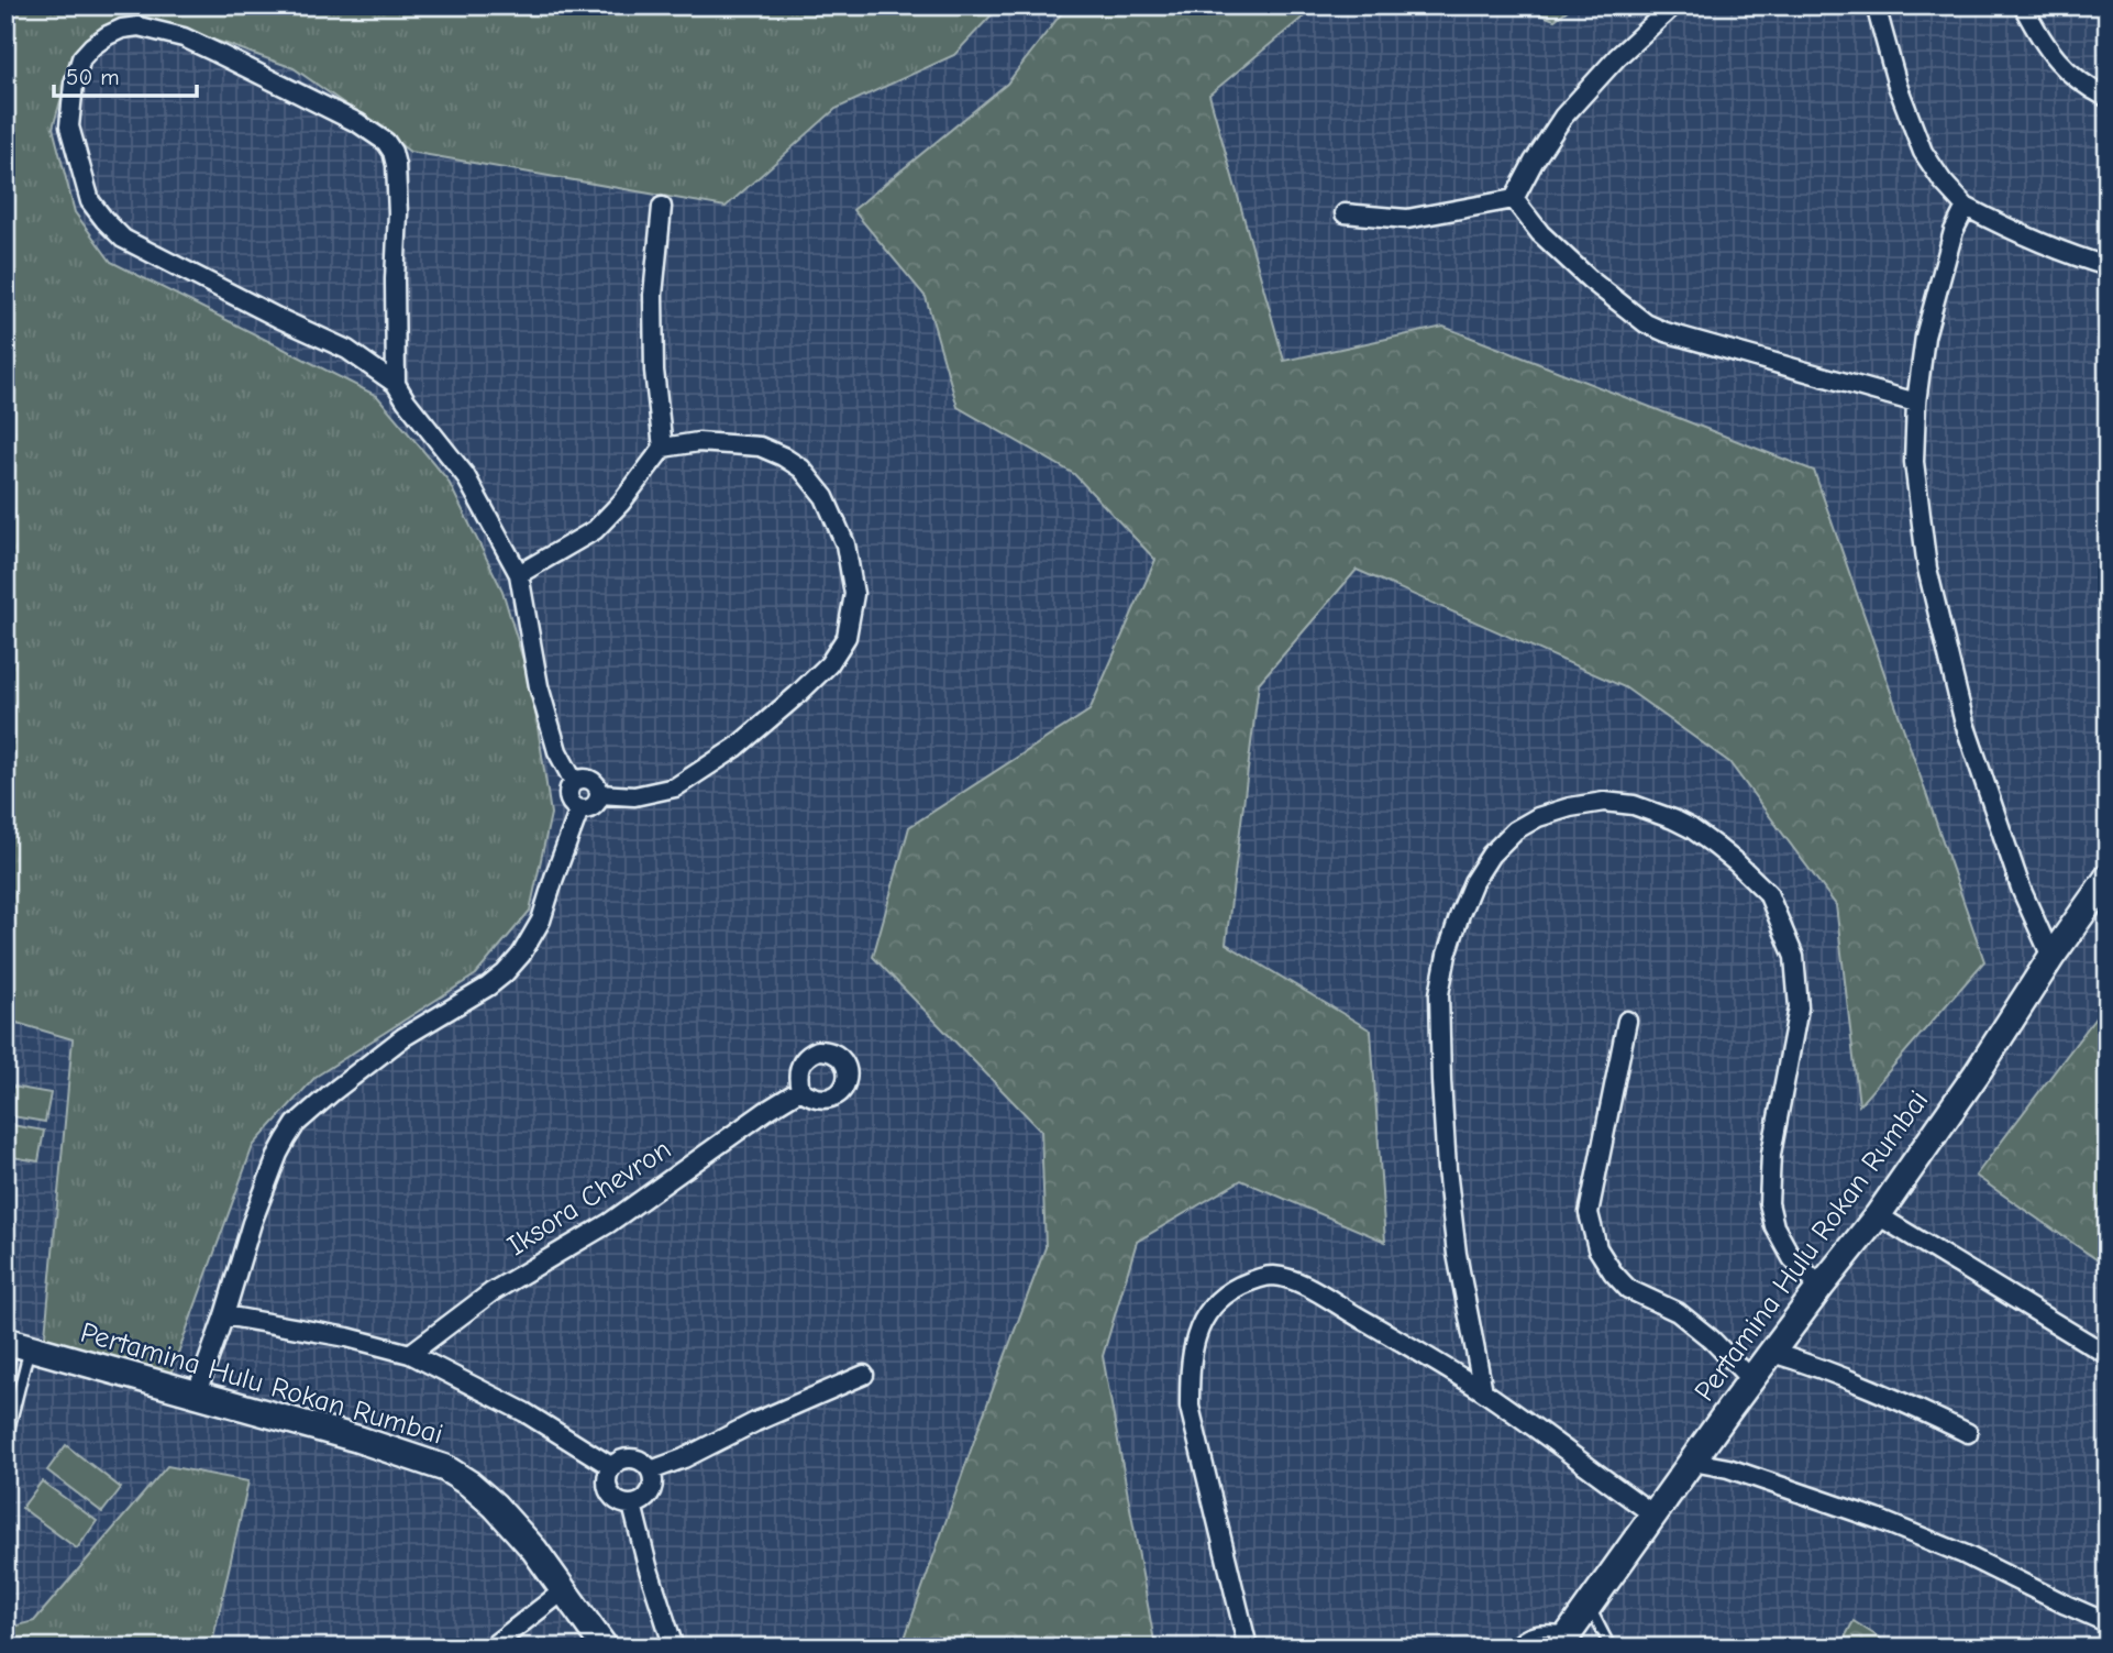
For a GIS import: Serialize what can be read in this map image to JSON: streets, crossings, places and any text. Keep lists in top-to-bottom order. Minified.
{"streets":{"street":["Iksora Chevron","Pertamina Hulu Rokan Rumbai"]},"scale_bar":"50 m"}
